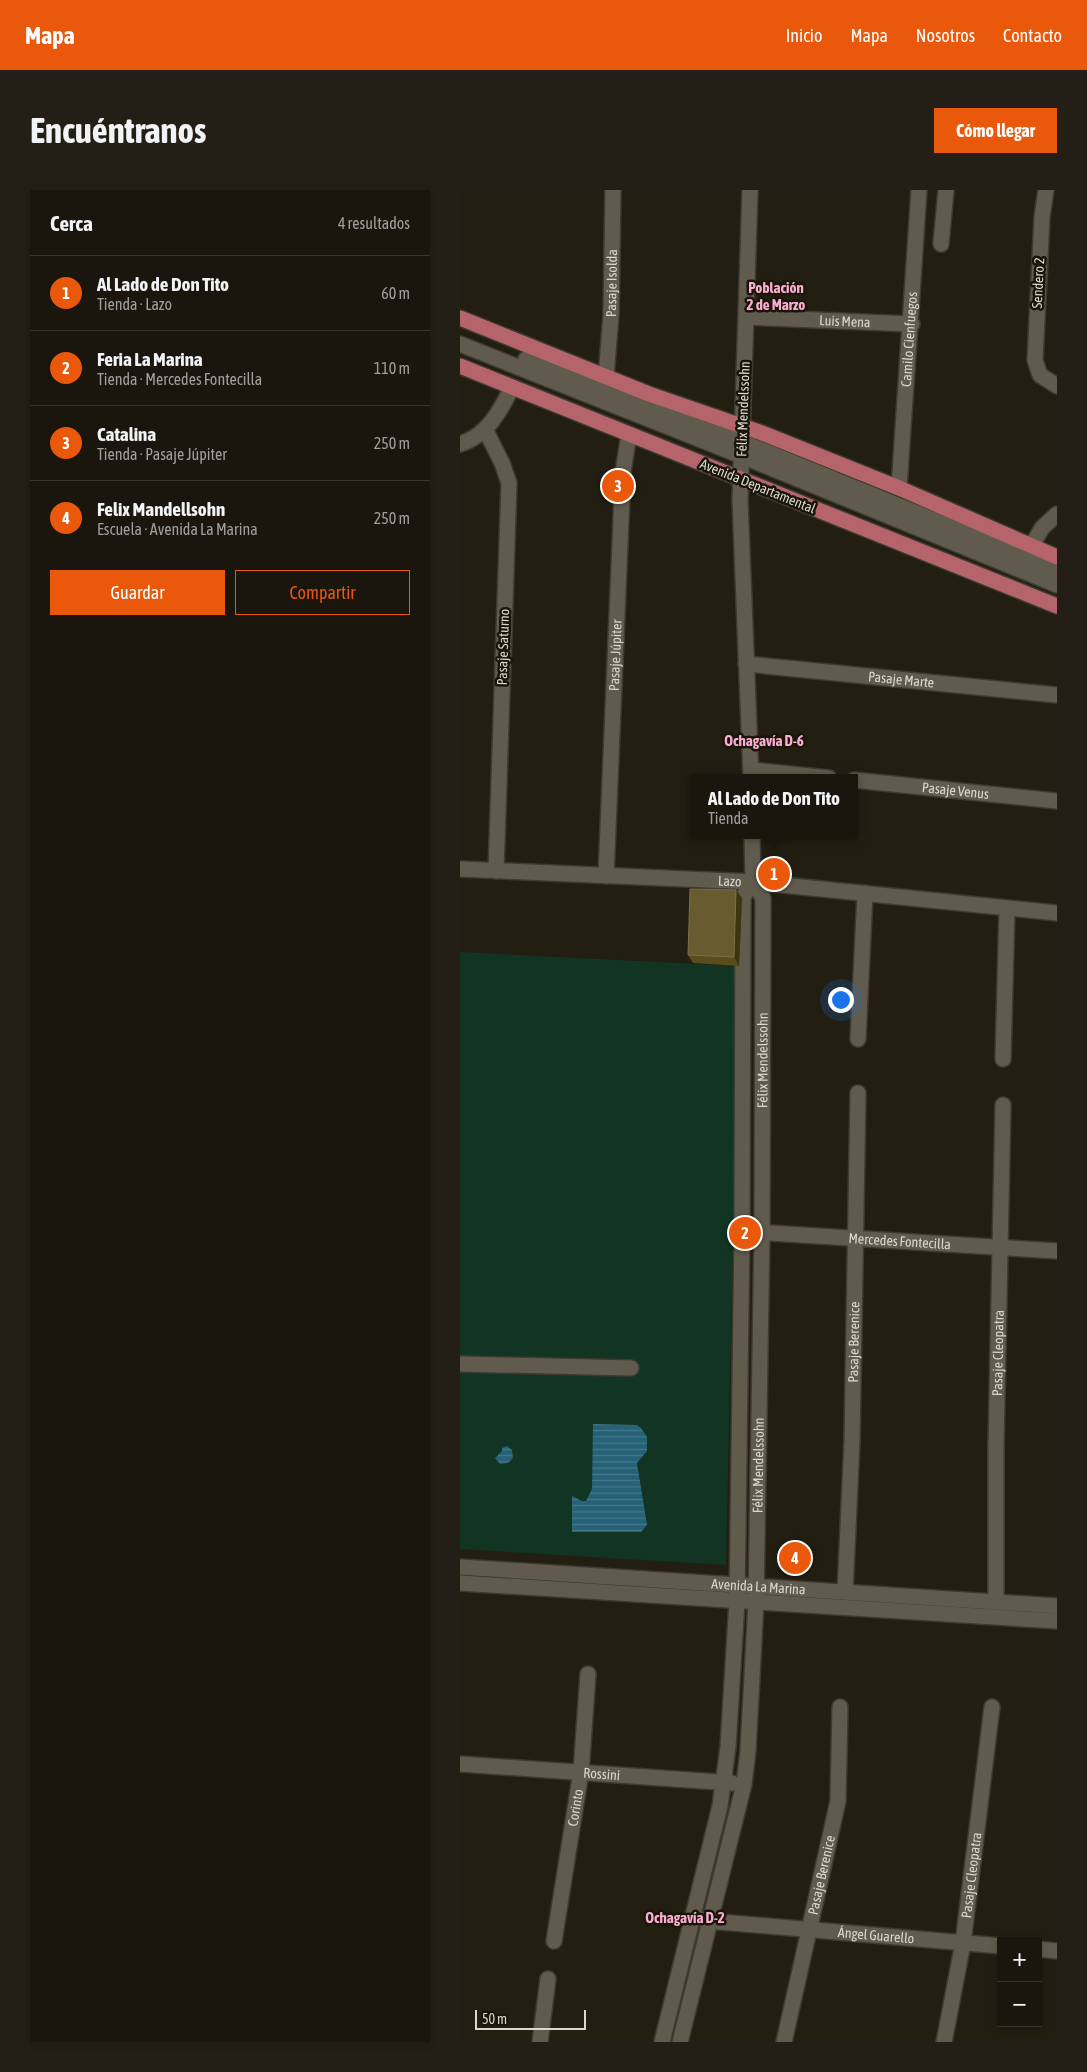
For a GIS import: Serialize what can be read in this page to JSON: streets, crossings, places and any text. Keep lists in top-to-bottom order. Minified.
{"streets":{"main road":["Avenida Departamental"],"street":["Sendero 2","Pasaje Isolda","Luis Mena","Camilo Cienfuegos","Félix Mendelssohn","Pasaje Saturno","Pasaje Júpiter","Pasaje Marte","Pasaje Venus","Lazo","Mercedes Fontecilla","Pasaje Berenice","Pasaje Cleopatra","Avenida La Marina","Rossini","Corinto","Ángel Guarello"]},"crossings":[["Luis Mena","Camilo Cienfuegos"],["Luis Mena","Félix Mendelssohn"],["Félix Mendelssohn","Avenida Departamental"],["Félix Mendelssohn","Pasaje Marte"],["Félix Mendelssohn","Lazo"],["Félix Mendelssohn","Mercedes Fontecilla"],["Félix Mendelssohn","Avenida La Marina"],["Félix Mendelssohn","Rossini"],["Félix Mendelssohn","Ángel Guarello"],["Avenida Departamental","Pasaje Júpiter"],["Pasaje Saturno","Lazo"],["Pasaje Júpiter","Lazo"],["Mercedes Fontecilla","Pasaje Berenice"],["Mercedes Fontecilla","Pasaje Cleopatra"],["Pasaje Berenice","Avenida La Marina"],["Pasaje Berenice","Ángel Guarello"],["Pasaje Cleopatra","Avenida La Marina"],["Pasaje Cleopatra","Ángel Guarello"],["Rossini","Corinto"]],"districts":["Población 2 de Marzo","Ochagavía D-6","Ochagavía D-2"],"scale_bar":"50 m","page":{"header":"Mapa","nav":["Inicio","Mapa","Nosotros","Contacto"],"buttons":["Cómo llegar",["Guardar","Compartir"]],"title":"Encuéntranos","heading":["Cerca","4 resultados"],"list":[{"mark":"1","name":"Al Lado de Don Tito","note":"Tienda · Lazo","value":"60 m"},{"mark":"2","name":"Feria La Marina","note":"Tienda · Mercedes Fontecilla","value":"110 m"},{"mark":"3","name":"Catalina","note":"Tienda · Pasaje Júpiter","value":"250 m"},{"mark":"4","name":"Felix Mandellsohn","note":"Escuela · Avenida La Marina","value":"250 m"}],"pins":["3","1","2","4"],"popup":["Al Lado de Don Tito","Tienda"],"map_buttons":["+","−"],"scale":"50 m"}}
